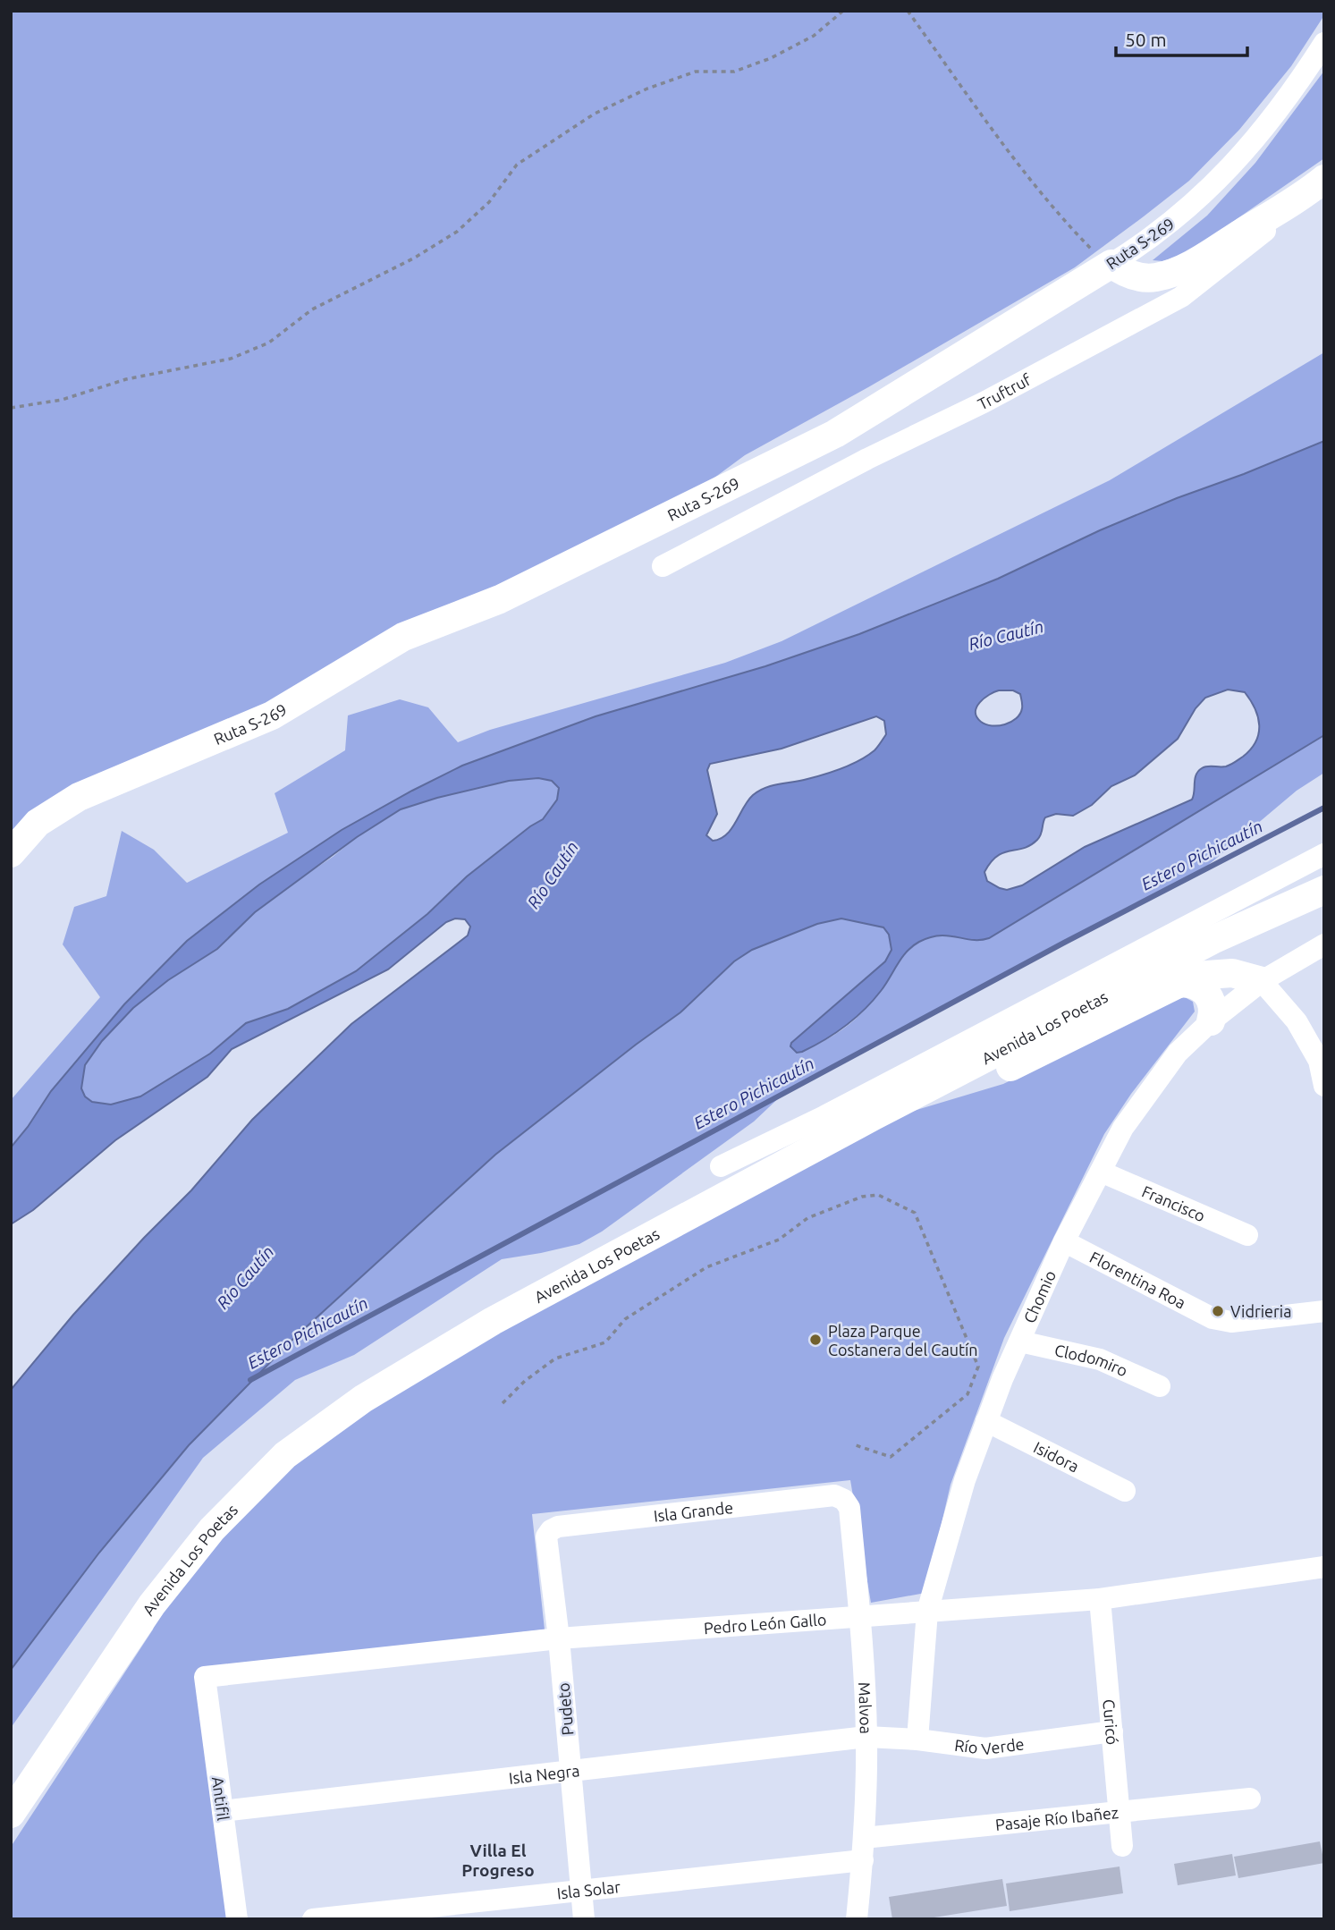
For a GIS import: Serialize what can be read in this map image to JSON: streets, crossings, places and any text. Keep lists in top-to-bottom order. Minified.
{"streets":{"main road":["Ruta S-269","Truftruf","Avenida Los Poetas"],"street":["Francisco","Florentina Roa","Chomio","Clodomiro","Isidora","Isla Grande","Pedro León Gallo","Malvoa","Pudeto","Curicó","Río Verde","Isla Negra","Antifil","Pasaje Río Ibañez","Isla Solar"]},"crossings":[["Ruta S-269","Truftruf"],["Francisco","Chomio"],["Florentina Roa","Chomio"],["Chomio","Clodomiro"],["Chomio","Isidora"],["Chomio","Pedro León Gallo"],["Chomio","Río Verde"],["Isla Grande","Malvoa"],["Isla Grande","Pudeto"],["Pedro León Gallo","Malvoa"],["Pedro León Gallo","Pudeto"],["Pedro León Gallo","Curicó"],["Pedro León Gallo","Antifil"],["Malvoa","Río Verde"],["Malvoa","Isla Negra"],["Malvoa","Pasaje Río Ibañez"],["Malvoa","Isla Solar"],["Pudeto","Isla Negra"],["Pudeto","Isla Solar"],["Curicó","Río Verde"],["Curicó","Pasaje Río Ibañez"],["Río Verde","Isla Negra"],["Isla Negra","Antifil"]],"districts":["Villa El Progreso"],"water":["Río Cautín","Estero Pichicautín"],"places":["Vidrieria","Plaza Parque Costanera del Cautín"],"scale_bar":"50 m"}
